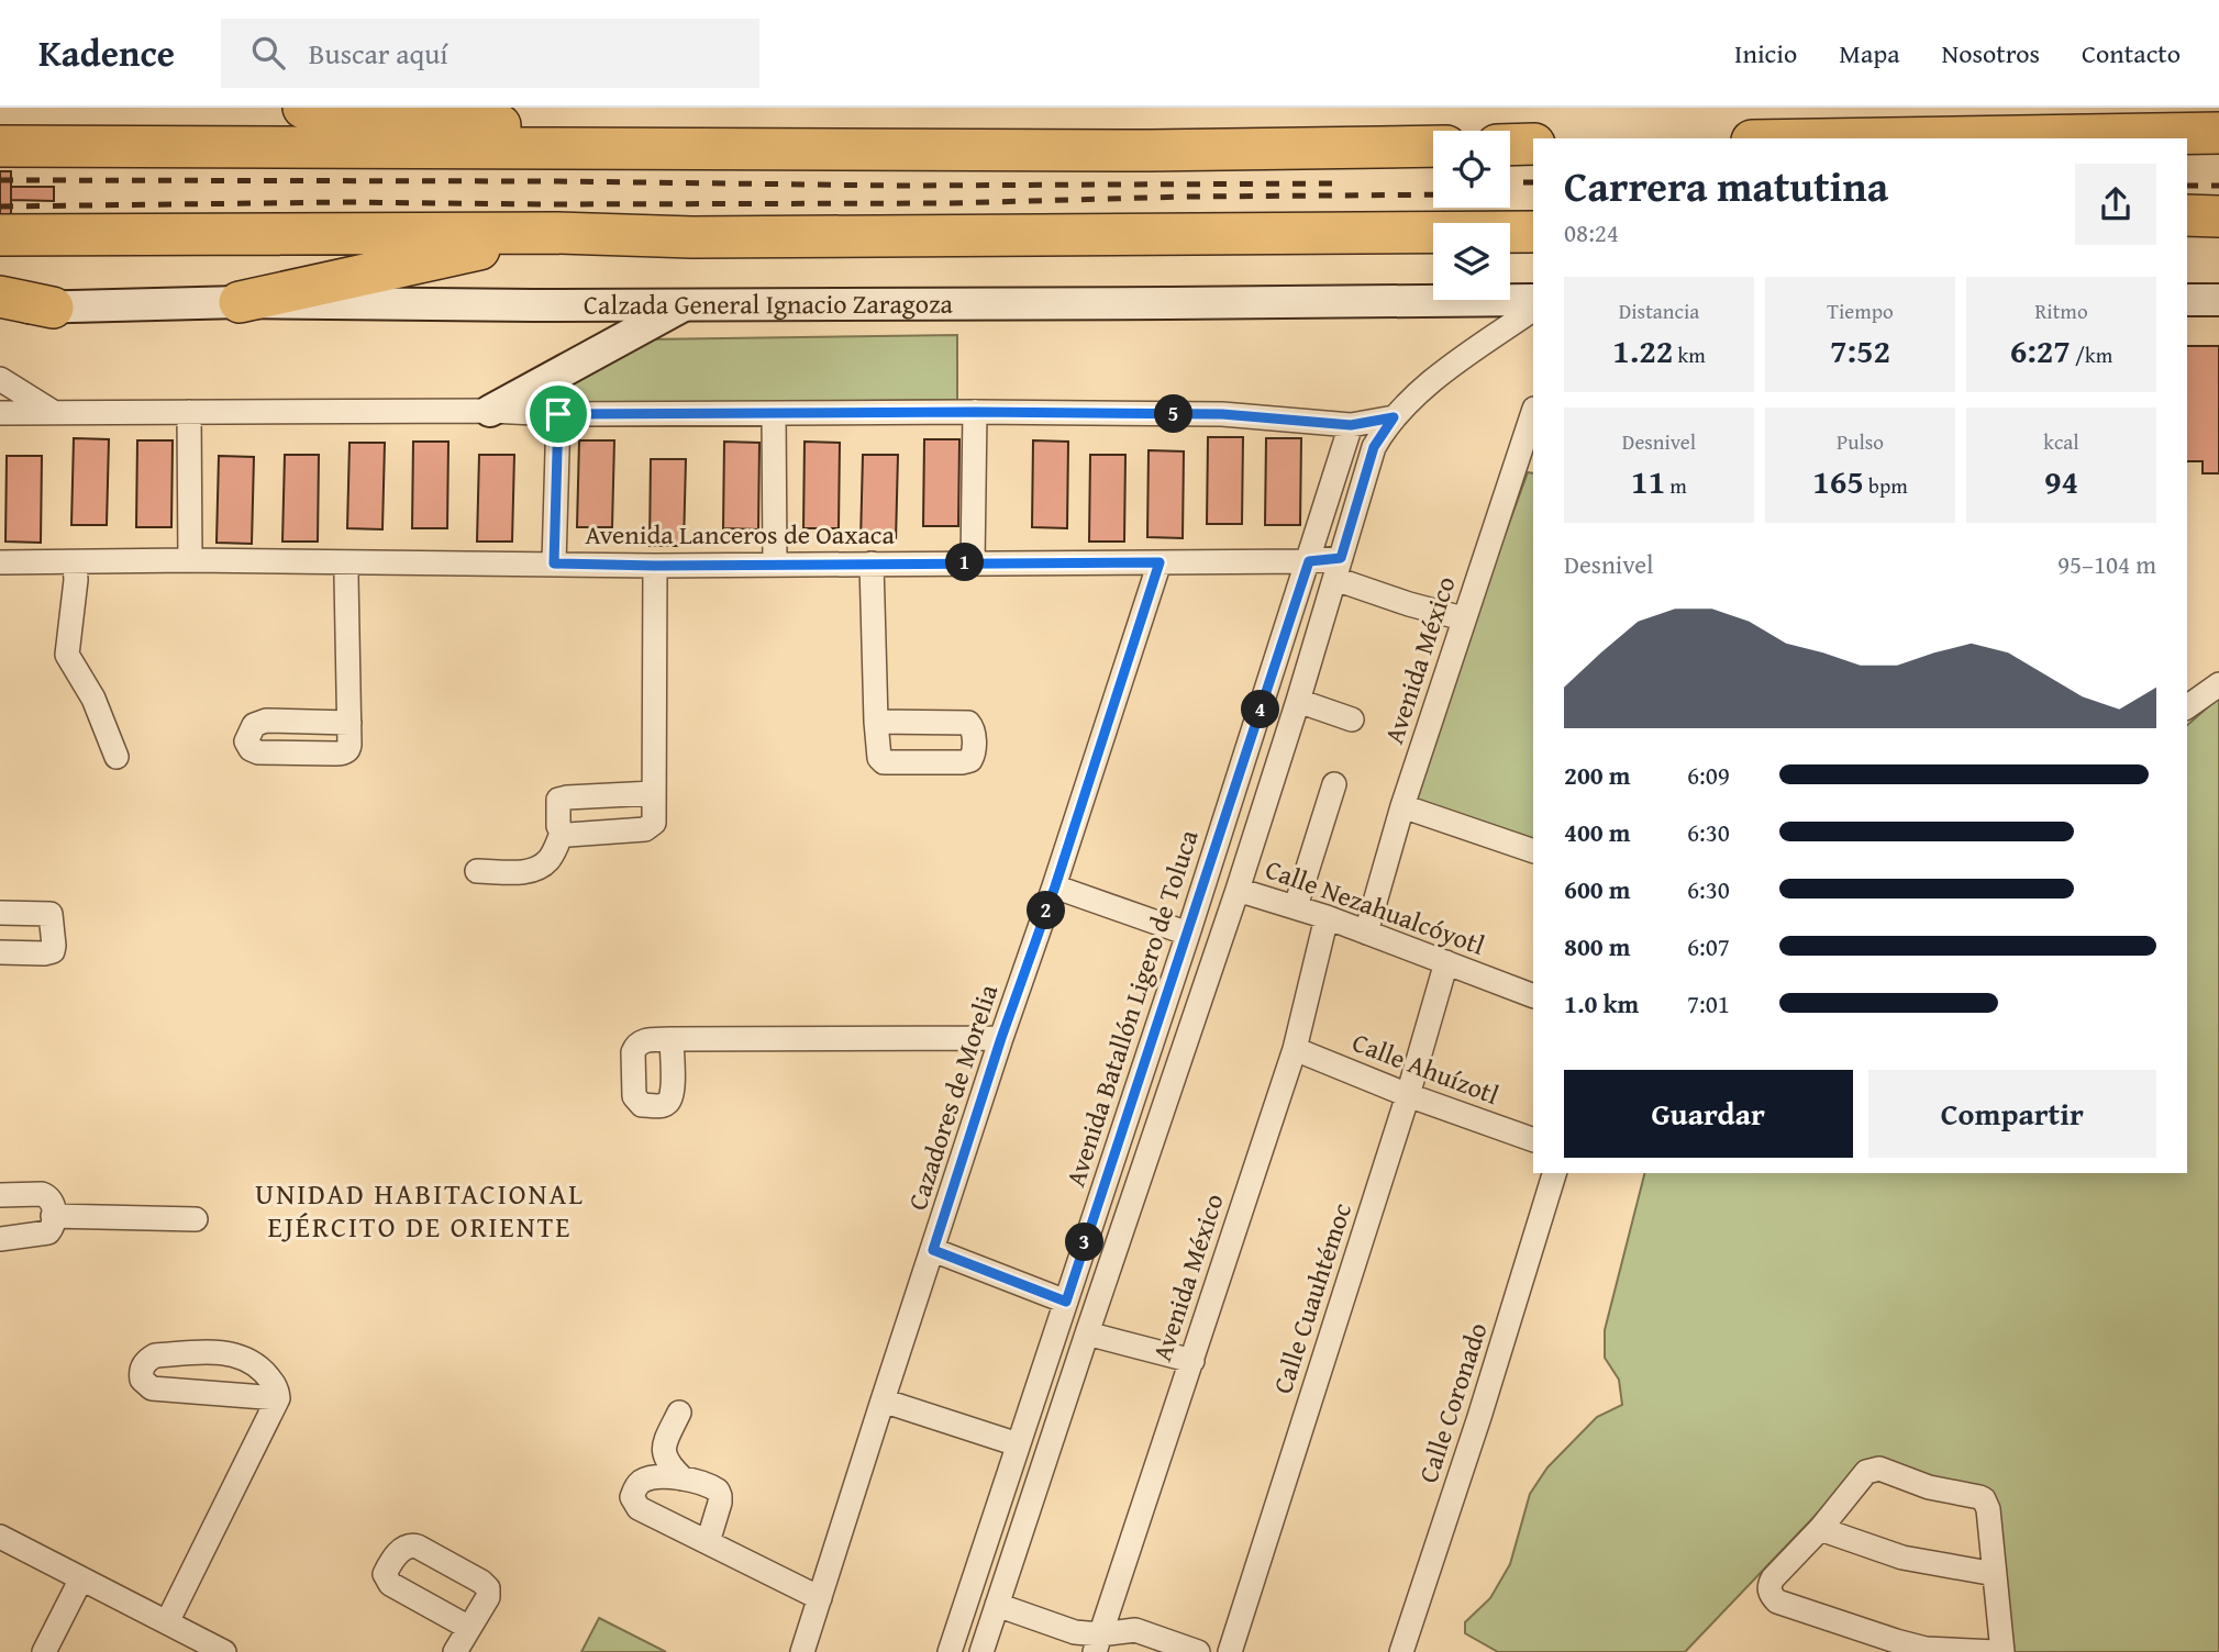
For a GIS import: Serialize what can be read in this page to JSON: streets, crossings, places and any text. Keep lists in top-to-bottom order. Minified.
{"streets":{"main road":["Calzada General Ignacio Zaragoza"],"street":["Avenida Lanceros de Oaxaca","Avenida México","Calle Nezahualcóyotl","Avenida Batallón Ligero de Toluca","Calle Ahuízotl","Cazadores de Morelia","Calle Cuauhtémoc","Calle Coronado"]},"crossings":[["Avenida Lanceros de Oaxaca","Avenida Batallón Ligero de Toluca"],["Avenida Lanceros de Oaxaca","Cazadores de Morelia"],["Avenida México","Calle Nezahualcóyotl"],["Avenida México","Calle Ahuízotl"],["Calle Nezahualcóyotl","Calle Cuauhtémoc"],["Calle Ahuízotl","Calle Cuauhtémoc"]],"districts":["UNIDAD HABITACIONAL EJÉRCITO DE ORIENTE"],"page":{"header":"Kadence","search":"Buscar aquí","nav":["Inicio","Mapa","Nosotros","Contacto"],"heading":["Carrera matutina","08:24"],"stats":[["Distancia","1.22 km"],["Tiempo","7:52"],["Ritmo","6:27 /km"],["Desnivel","11 m"],["Pulso","165 bpm"],["kcal","94"]],"pins":["5","1","4","2","3"],"chart":["Desnivel","95–104 m"],"list":[{"name":"200 m","note":"6:09"},{"name":"400 m","note":"6:30"},{"name":"600 m","note":"6:30"},{"name":"800 m","note":"6:07"},{"name":"1.0 km","note":"7:01"}],"buttons":["Guardar","Compartir"]}}
